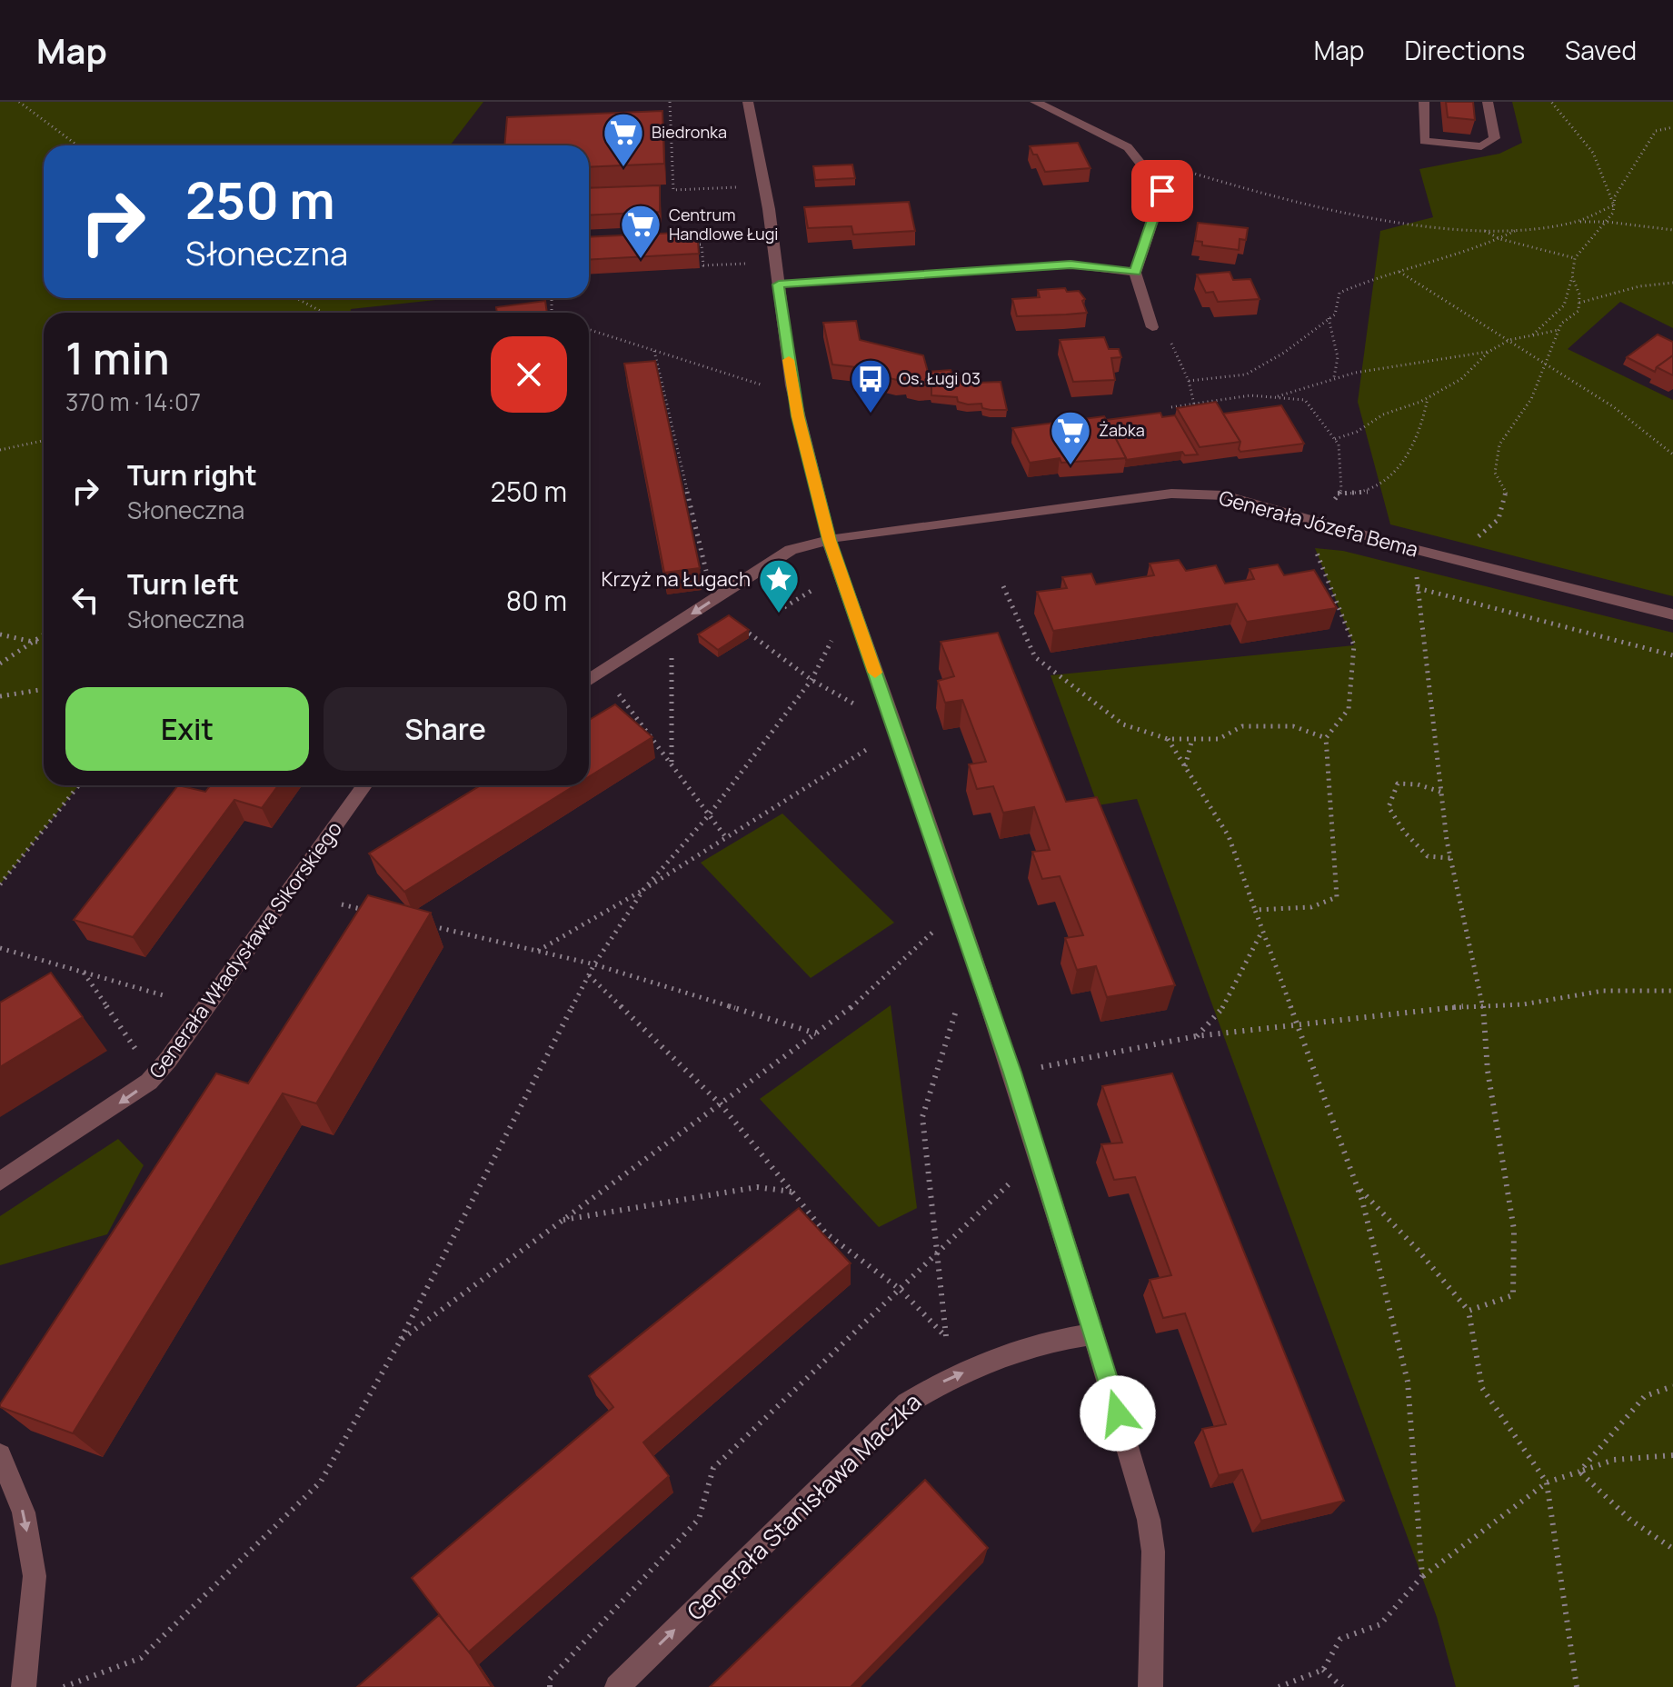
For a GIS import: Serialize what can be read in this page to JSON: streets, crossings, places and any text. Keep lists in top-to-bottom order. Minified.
{"streets":{"street":["Generała Józefa Bema","Generała Władysława Sikorskiego","Generała Stanisława Maczka"]},"one_way":["Generała Władysława Sikorskiego","Generała Stanisława Maczka"],"places":{"supermarket":["Biedronka","Centrum Handlowe Ługi","Żabka"],"bus stop":["Os. Ługi 03"],"place":["Krzyż na Ługach"]},"page":{"header":"Map","nav":["Map","Directions","Saved"],"turn":["250 m","Słoneczna"],"heading":["1 min","370 m · 14:07"],"list":[{"name":"Turn right","note":"Słoneczna","value":"250 m"},{"name":"Turn left","note":"Słoneczna","value":"80 m"}],"buttons":["Exit","Share"]}}
